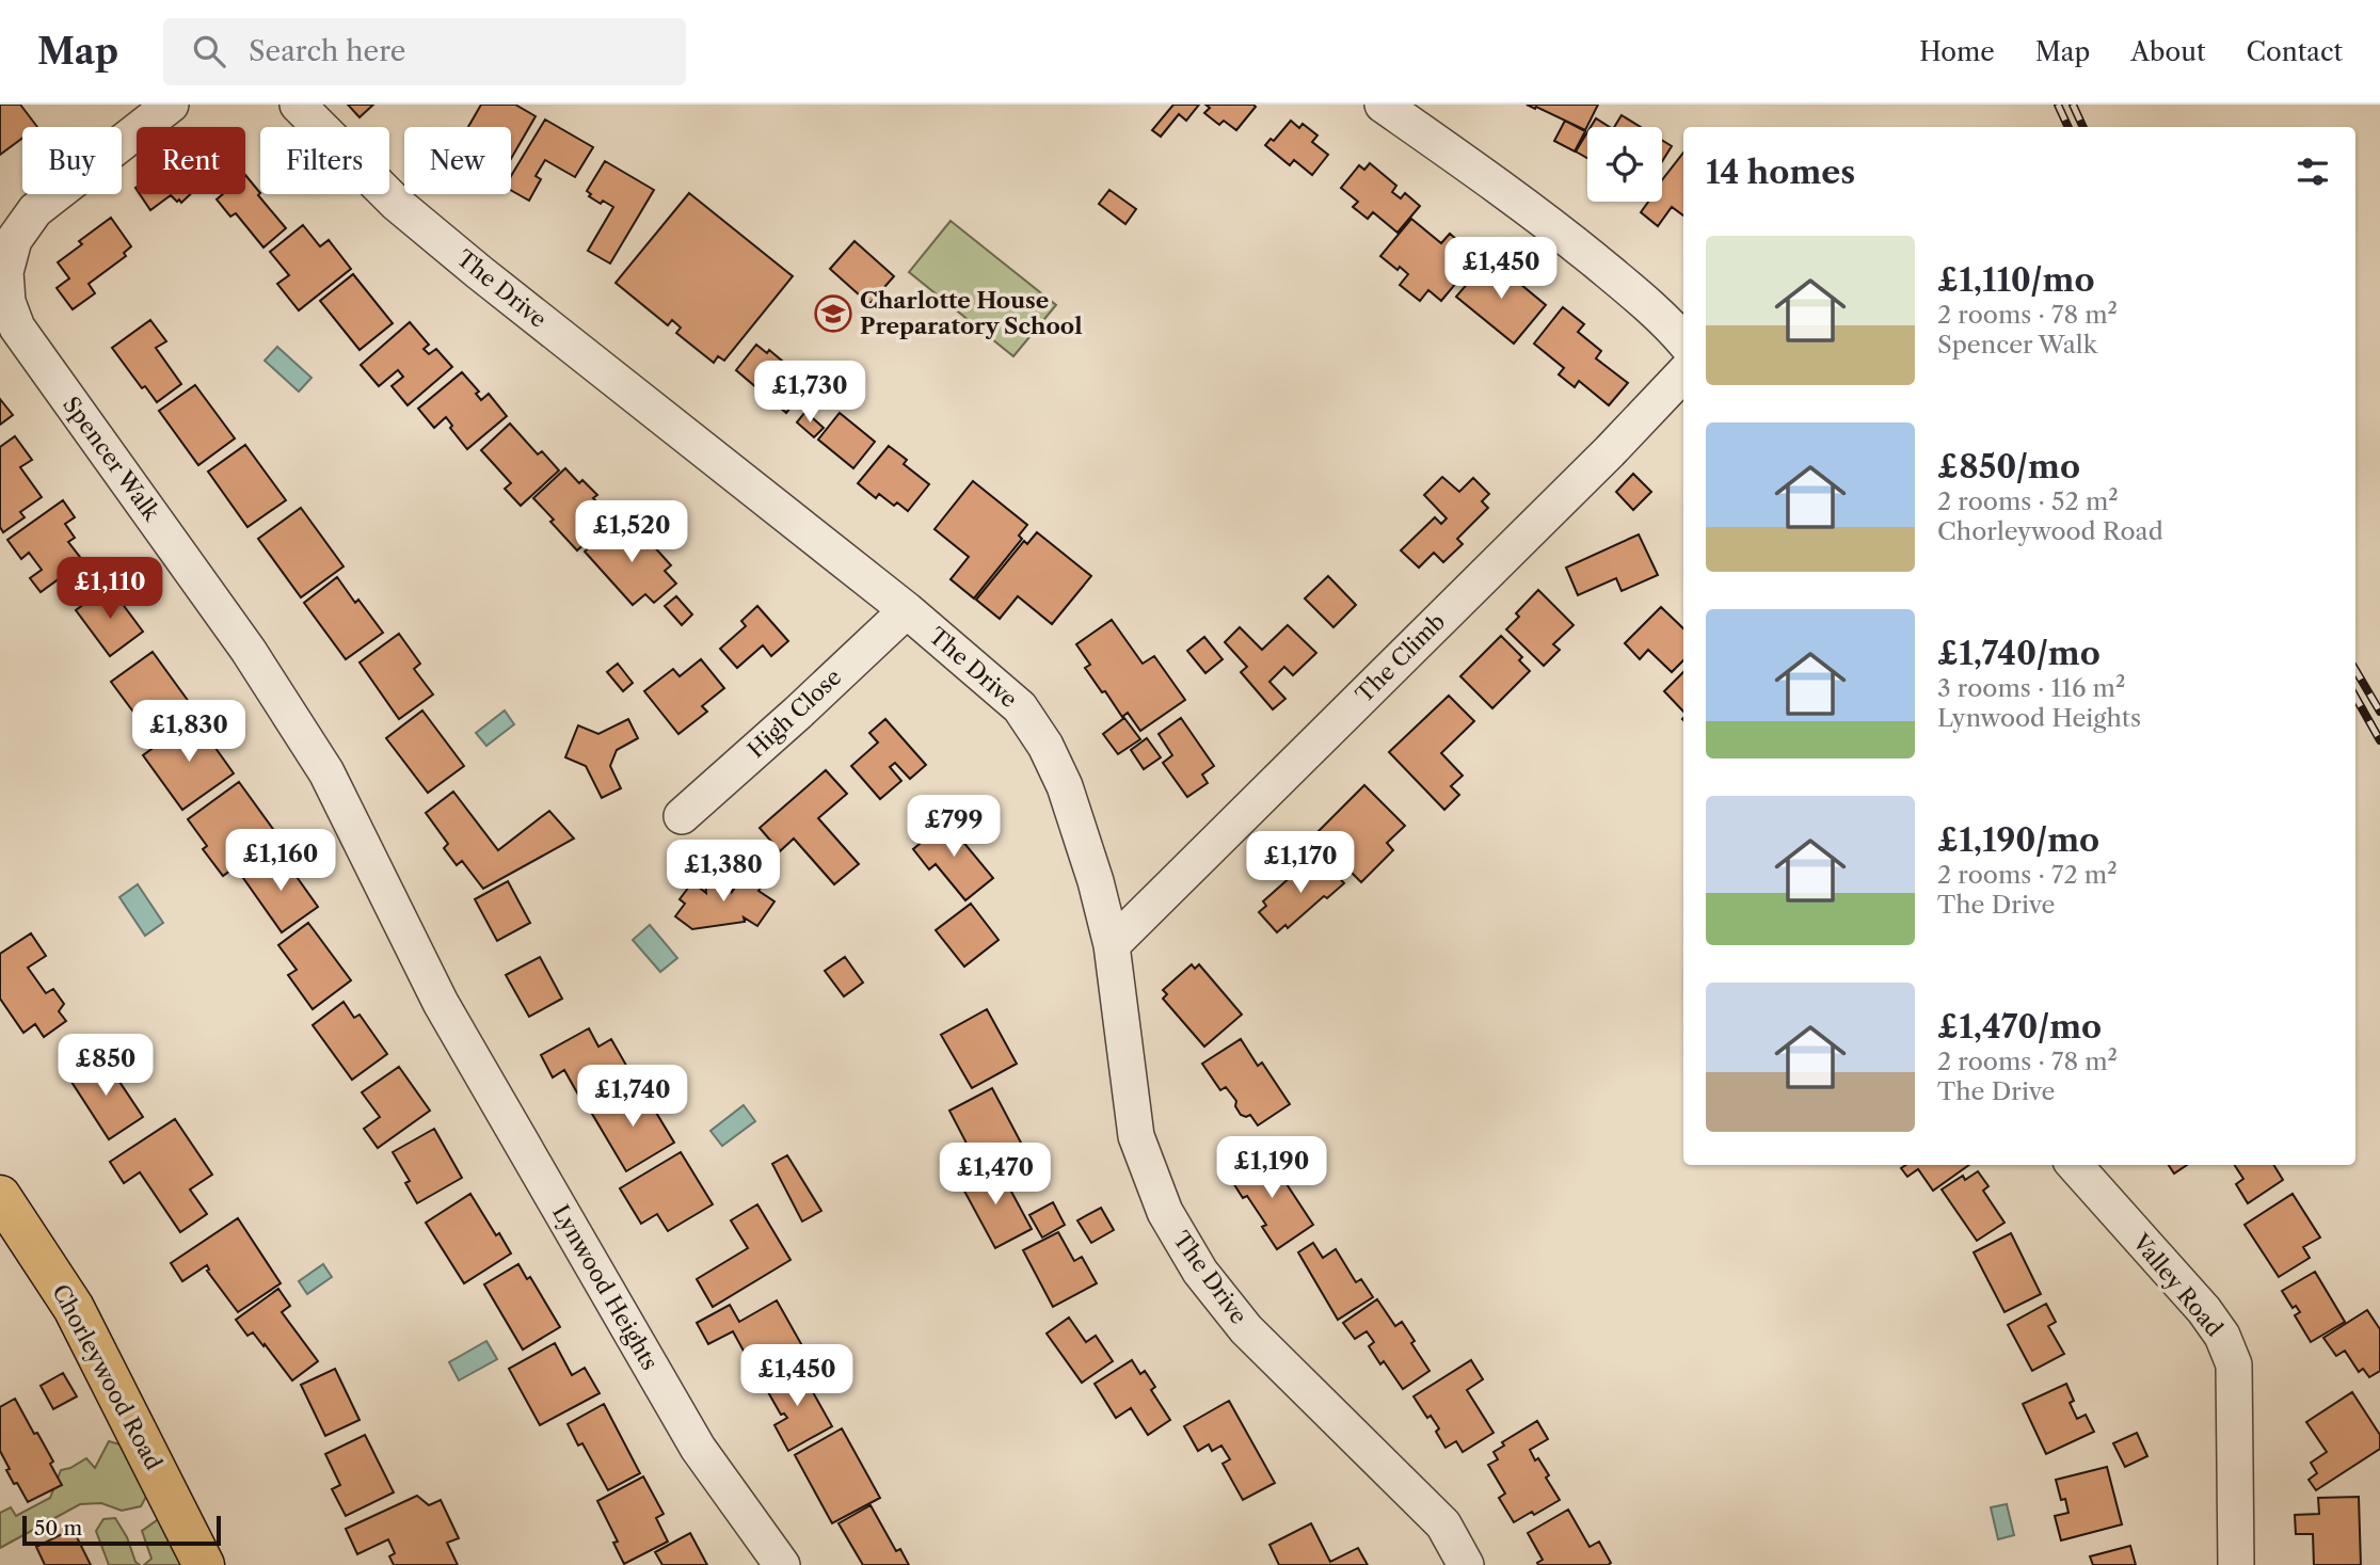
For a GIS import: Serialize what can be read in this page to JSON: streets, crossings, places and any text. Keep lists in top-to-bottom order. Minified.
{"streets":{"main road":["Chorleywood Road"],"street":["The Drive","Spencer Walk","The Climb","High Close","Valley Road","Lynwood Heights"]},"crossings":[["The Drive","The Climb"],["The Drive","High Close"],["Spencer Walk","Lynwood Heights"]],"places":{"school or university":["Charlotte House Preparatory School"]},"scale_bar":"50 m","page":{"header":"Map","search":"Search here","nav":["Home","Map","About","Contact"],"chip":["Buy","Rent","Filters","New"],"heading":"14 homes","list":[{"name":"£1,110/mo","note":"2 rooms · 78 m² · Spencer Walk"},{"name":"£850/mo","note":"2 rooms · 52 m² · Chorleywood Road"},{"name":"£1,740/mo","note":"3 rooms · 116 m² · Lynwood Heights"},{"name":"£1,190/mo","note":"2 rooms · 72 m² · The Drive"},{"name":"£1,470/mo","note":"2 rooms · 78 m² · The Drive"}],"price":["£1,450","£1,730","£1,520","£1,110","£1,830","£799","£1,160","£1,170","£1,380","£850","£1,740","£1,190","£1,470","£1,450"],"scale":"50 m"}}
